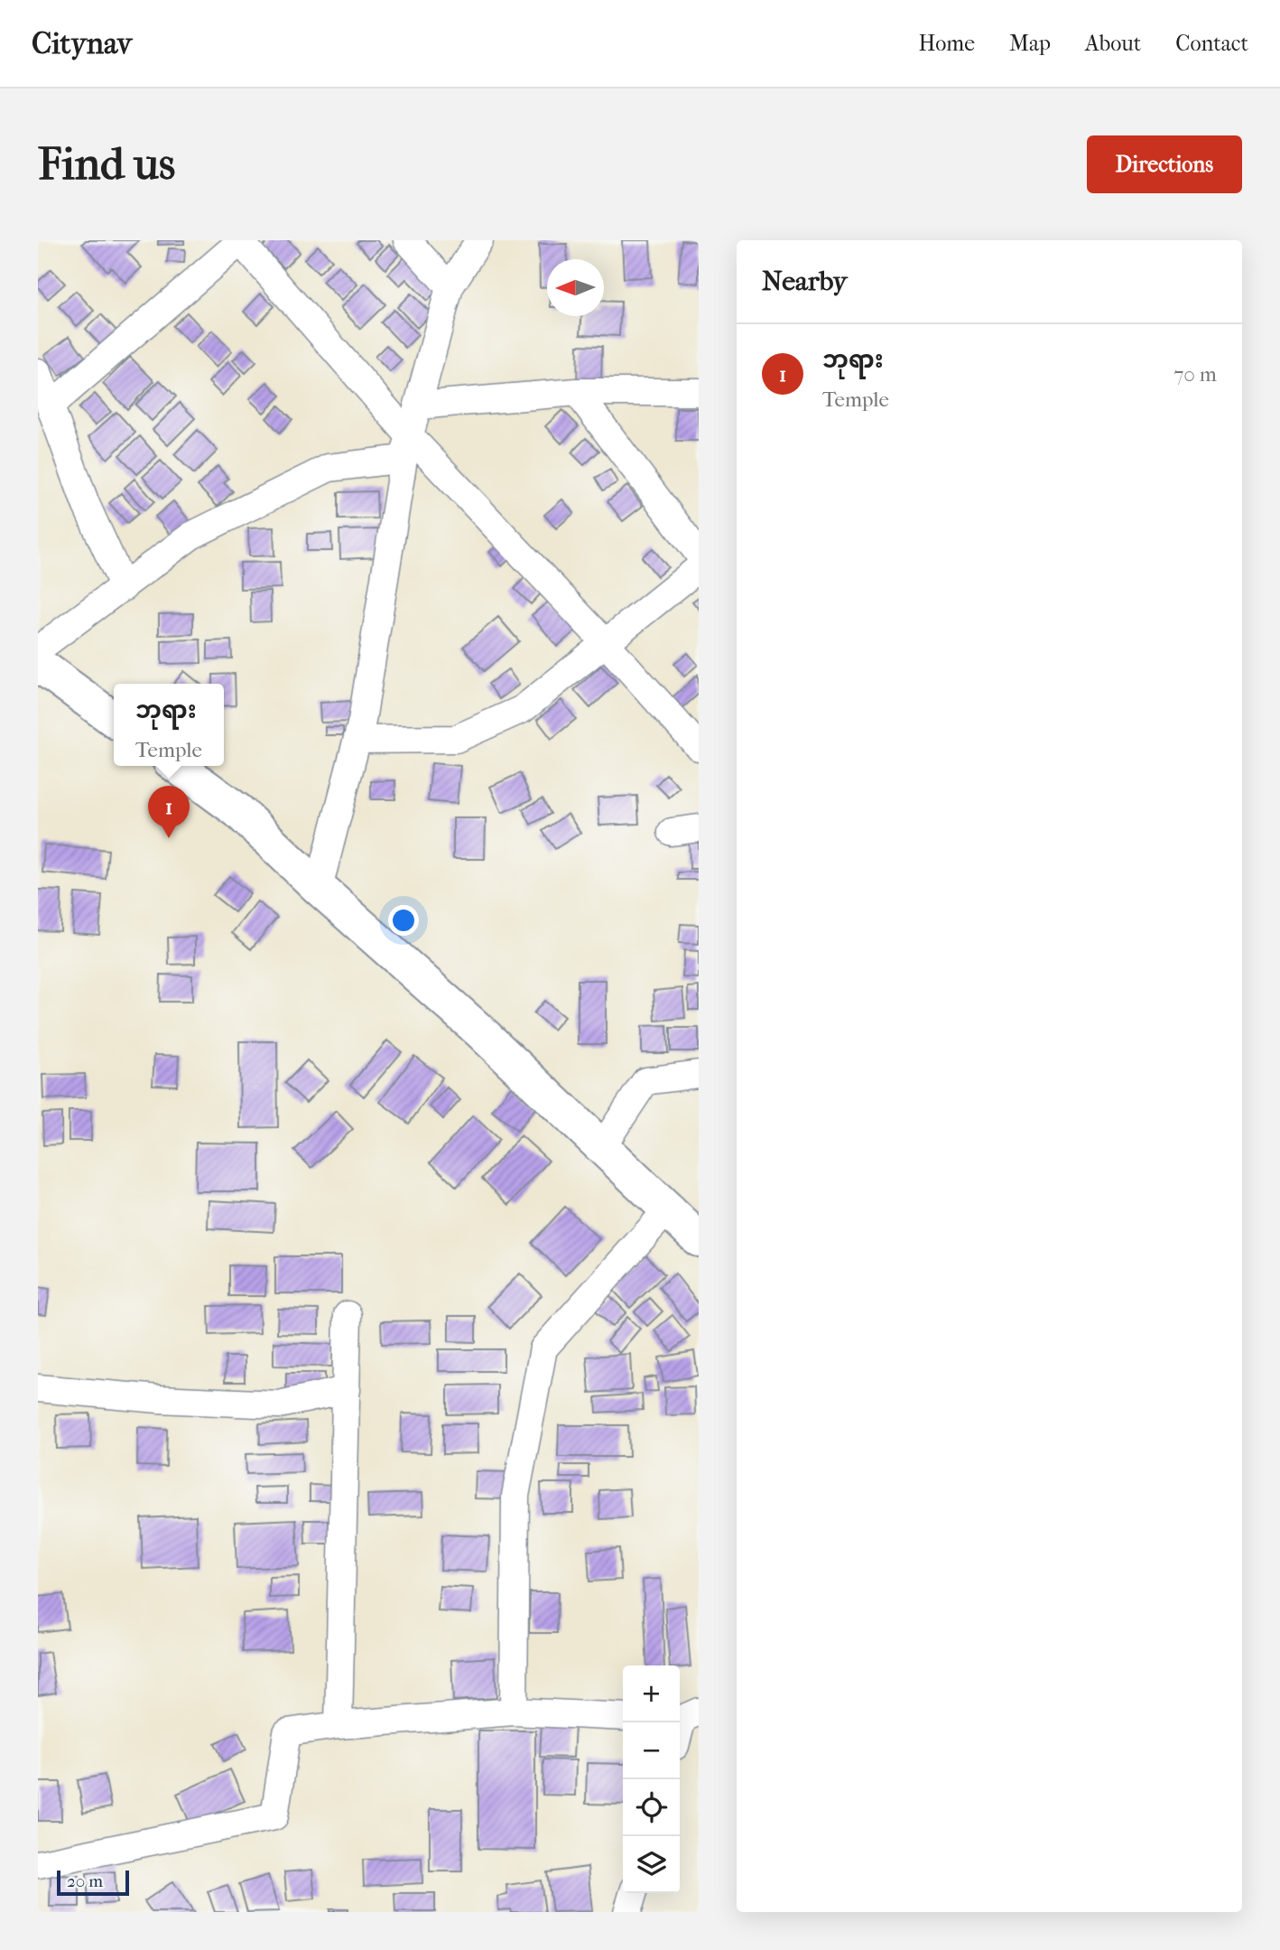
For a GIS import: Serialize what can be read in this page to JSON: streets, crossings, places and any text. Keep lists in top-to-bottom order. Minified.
{"scale_bar":"20 m","north":"left","page":{"header":"Citynav","nav":["Home","Map","About","Contact"],"buttons":"Directions","title":"Find us","heading":"Nearby","list":[{"mark":"1","name":"ဘုရား","note":"Temple","value":"70 m"}],"popup":["ဘုရား","Temple"],"pins":"1","map_buttons":["+","−"],"scale":"20 m"}}
